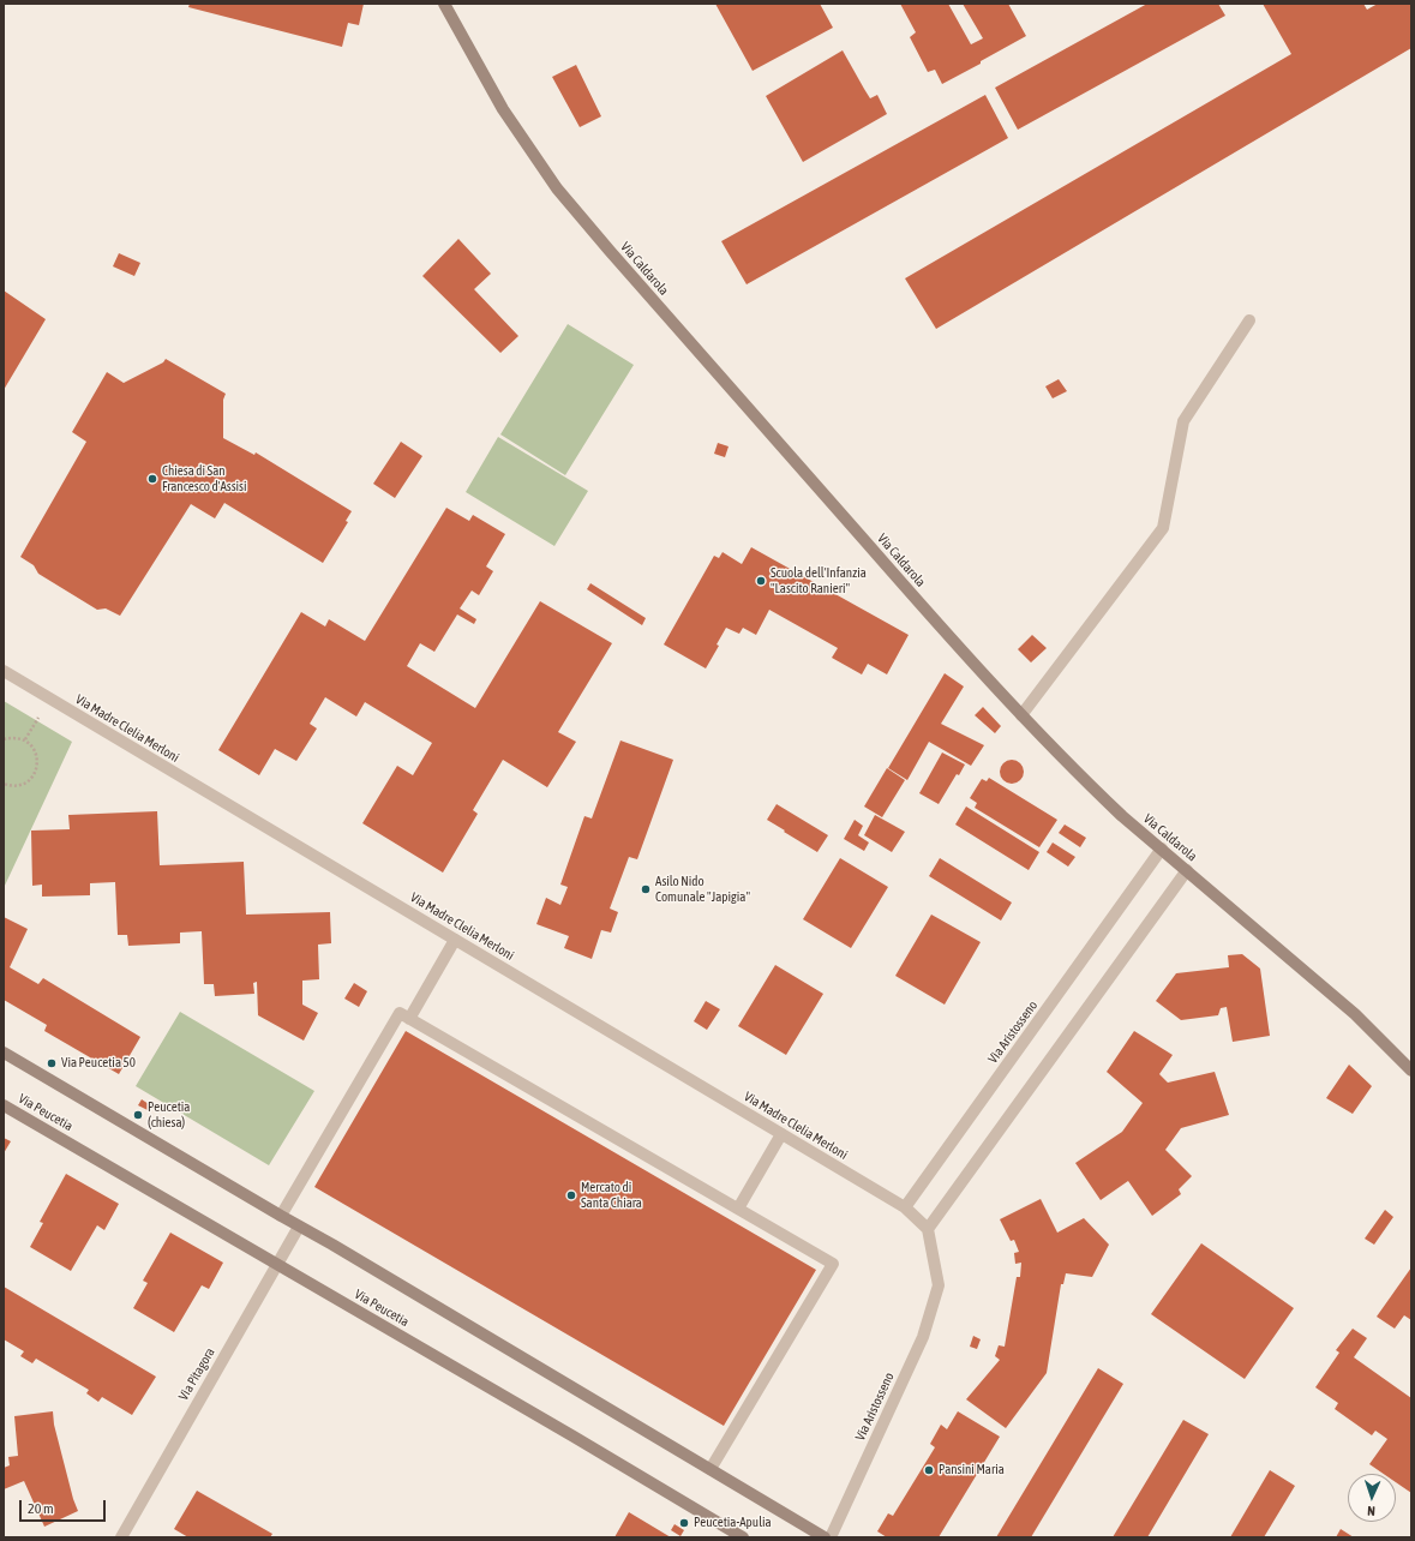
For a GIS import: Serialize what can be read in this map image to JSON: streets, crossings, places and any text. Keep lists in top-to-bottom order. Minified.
{"streets":{"main road":["Via Caldarola","Via Peucetia"],"street":["Via Madre Clelia Merloni","Via Aristosseno","Via Pitagora"]},"crossings":[["Via Caldarola","Via Aristosseno"],["Via Madre Clelia Merloni","Via Aristosseno"],["Via Peucetia","Via Pitagora"]],"places":["Chiesa di San Francesco d'Assisi","Scuola dell'Infanzia \"Lascito Ranieri\"","Asilo Nido Comunale \"Japigia\"","Via Peucetia 50","Peucetia (chiesa)","Mercato di Santa Chiara","Pansini Maria","Peucetia-Apulia"],"scale_bar":"20 m","north":"bottom"}
